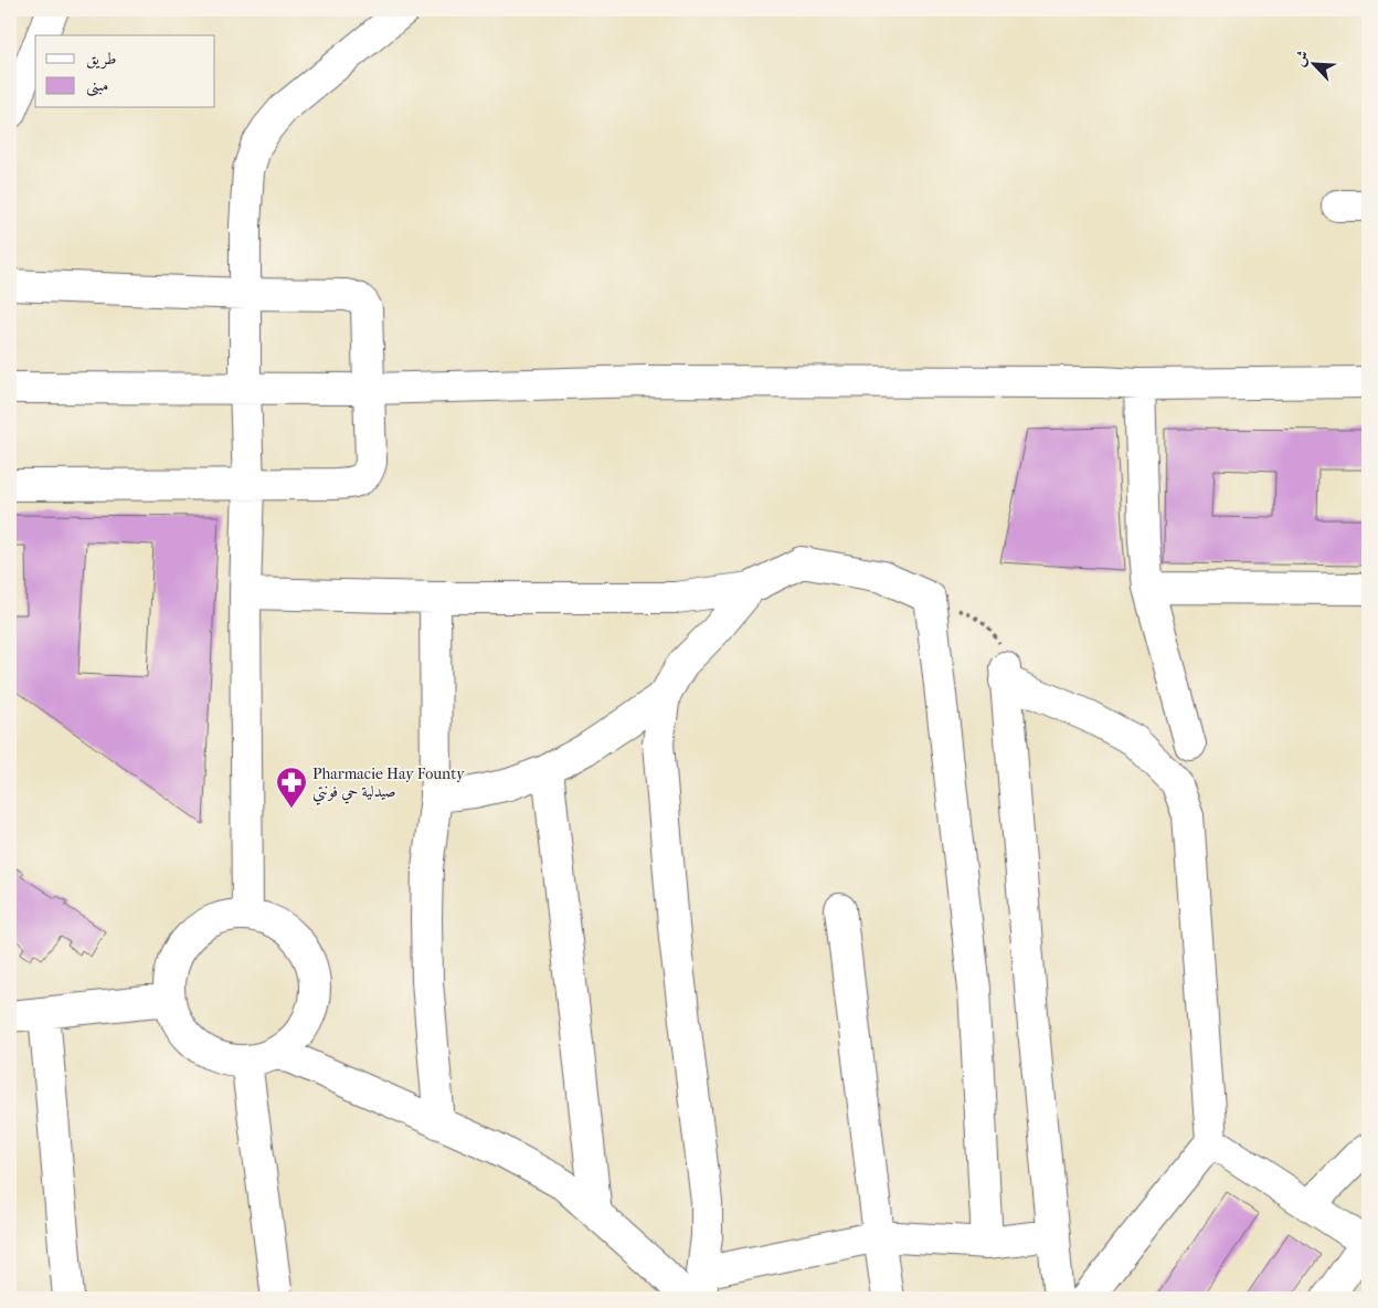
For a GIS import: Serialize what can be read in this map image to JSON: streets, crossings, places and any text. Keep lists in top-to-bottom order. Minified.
{"places":{"pharmacy":["Pharmacie Hay Founty صيدلية حي فونتي"]},"legend":["طريق","مبنى"],"north":"top left"}
